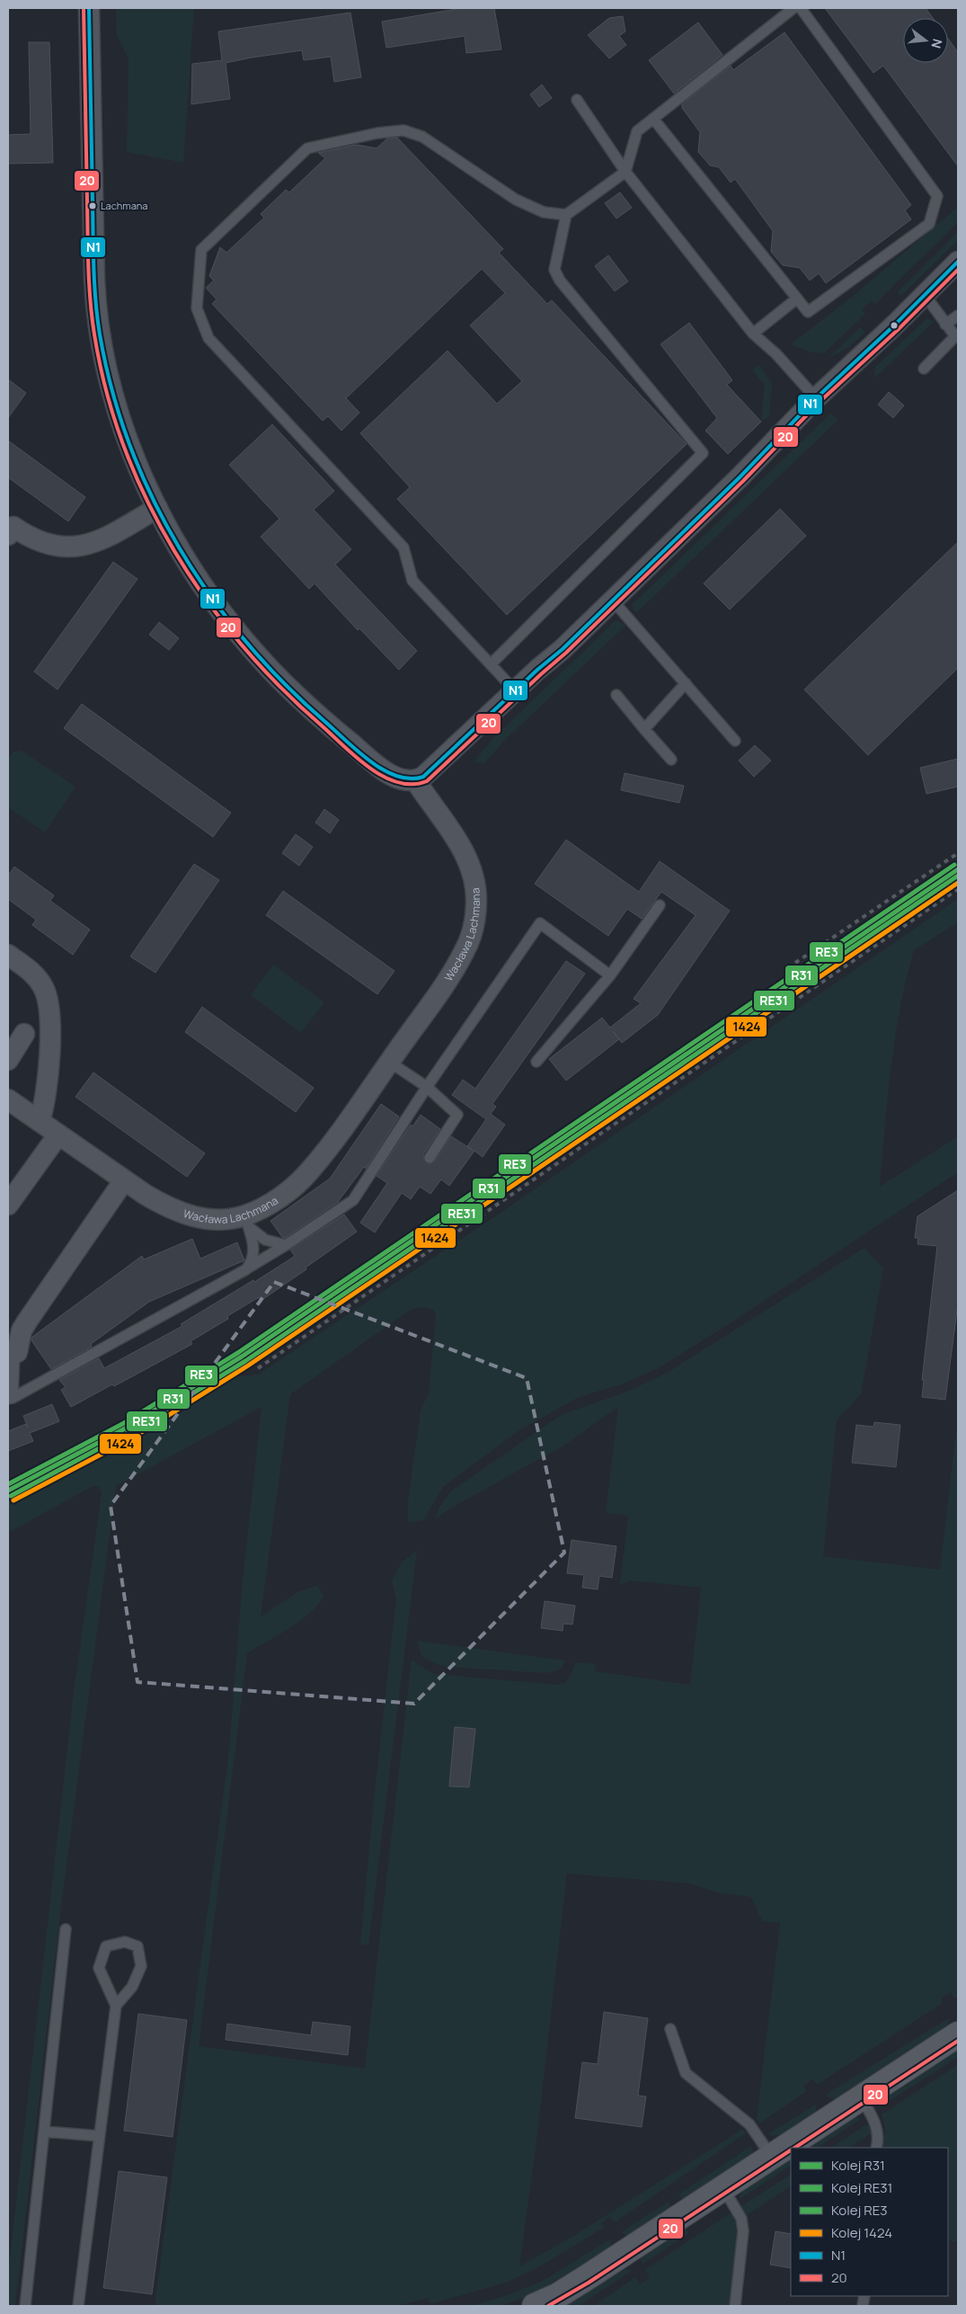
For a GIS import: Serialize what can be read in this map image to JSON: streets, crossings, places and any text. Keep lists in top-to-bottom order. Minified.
{"streets":{"street":["Wacława Lachmana"]},"places":["Lachmana"],"lines":["transit line N1","transit line 20","rail line RE3","rail line R31","rail line RE31","rail line 1424"],"legend":["Kolej R31","Kolej RE31","Kolej RE3","Kolej 1424","N1","20"],"north":"right"}
